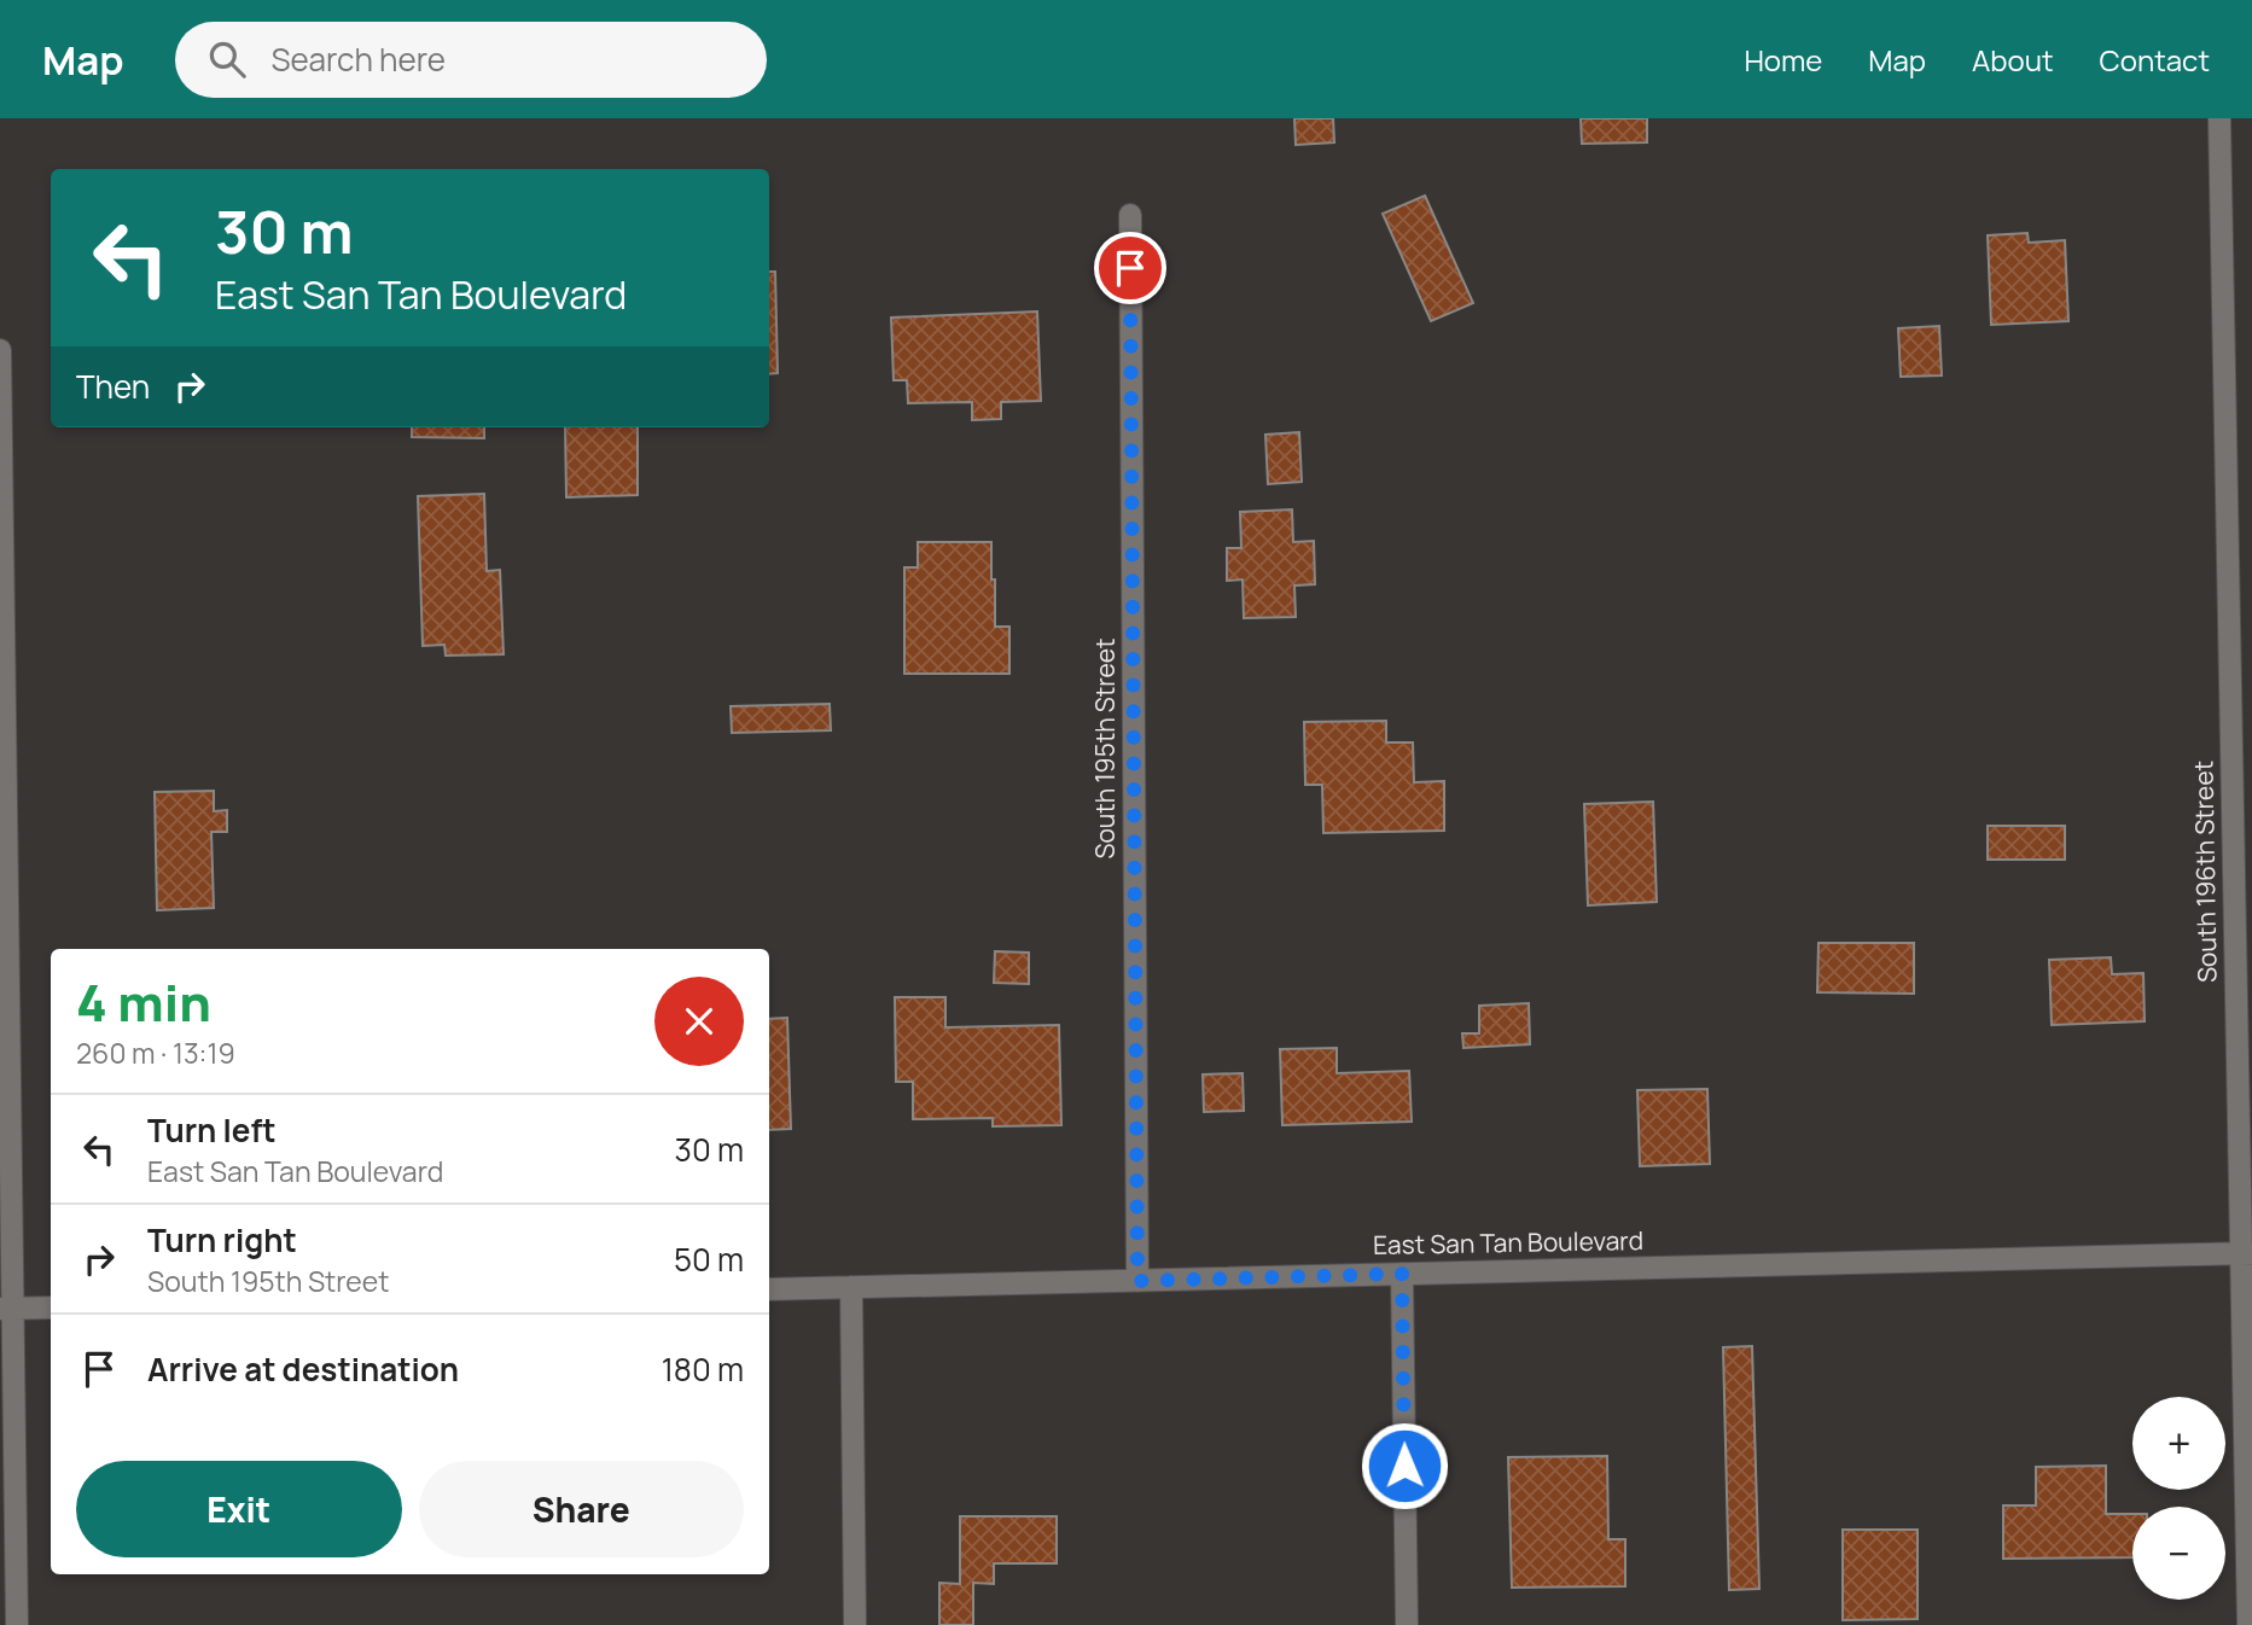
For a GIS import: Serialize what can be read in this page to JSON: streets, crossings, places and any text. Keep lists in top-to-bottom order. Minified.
{"streets":{"street":["South 195th Street","South 196th Street","East San Tan Boulevard"]},"crossings":[["South 195th Street","East San Tan Boulevard"],["South 196th Street","East San Tan Boulevard"]],"page":{"header":"Map","search":"Search here","nav":["Home","Map","About","Contact"],"turn":["30 m","East San Tan Boulevard"],"then":"Then","heading":["4 min","260 m · 13:19"],"list":[{"name":"Turn left","note":"East San Tan Boulevard","value":"30 m"},{"name":"Turn right","note":"South 195th Street","value":"50 m"},{"name":"Arrive at destination","value":"180 m"}],"map_buttons":["+","−"],"buttons":["Exit","Share"]}}
